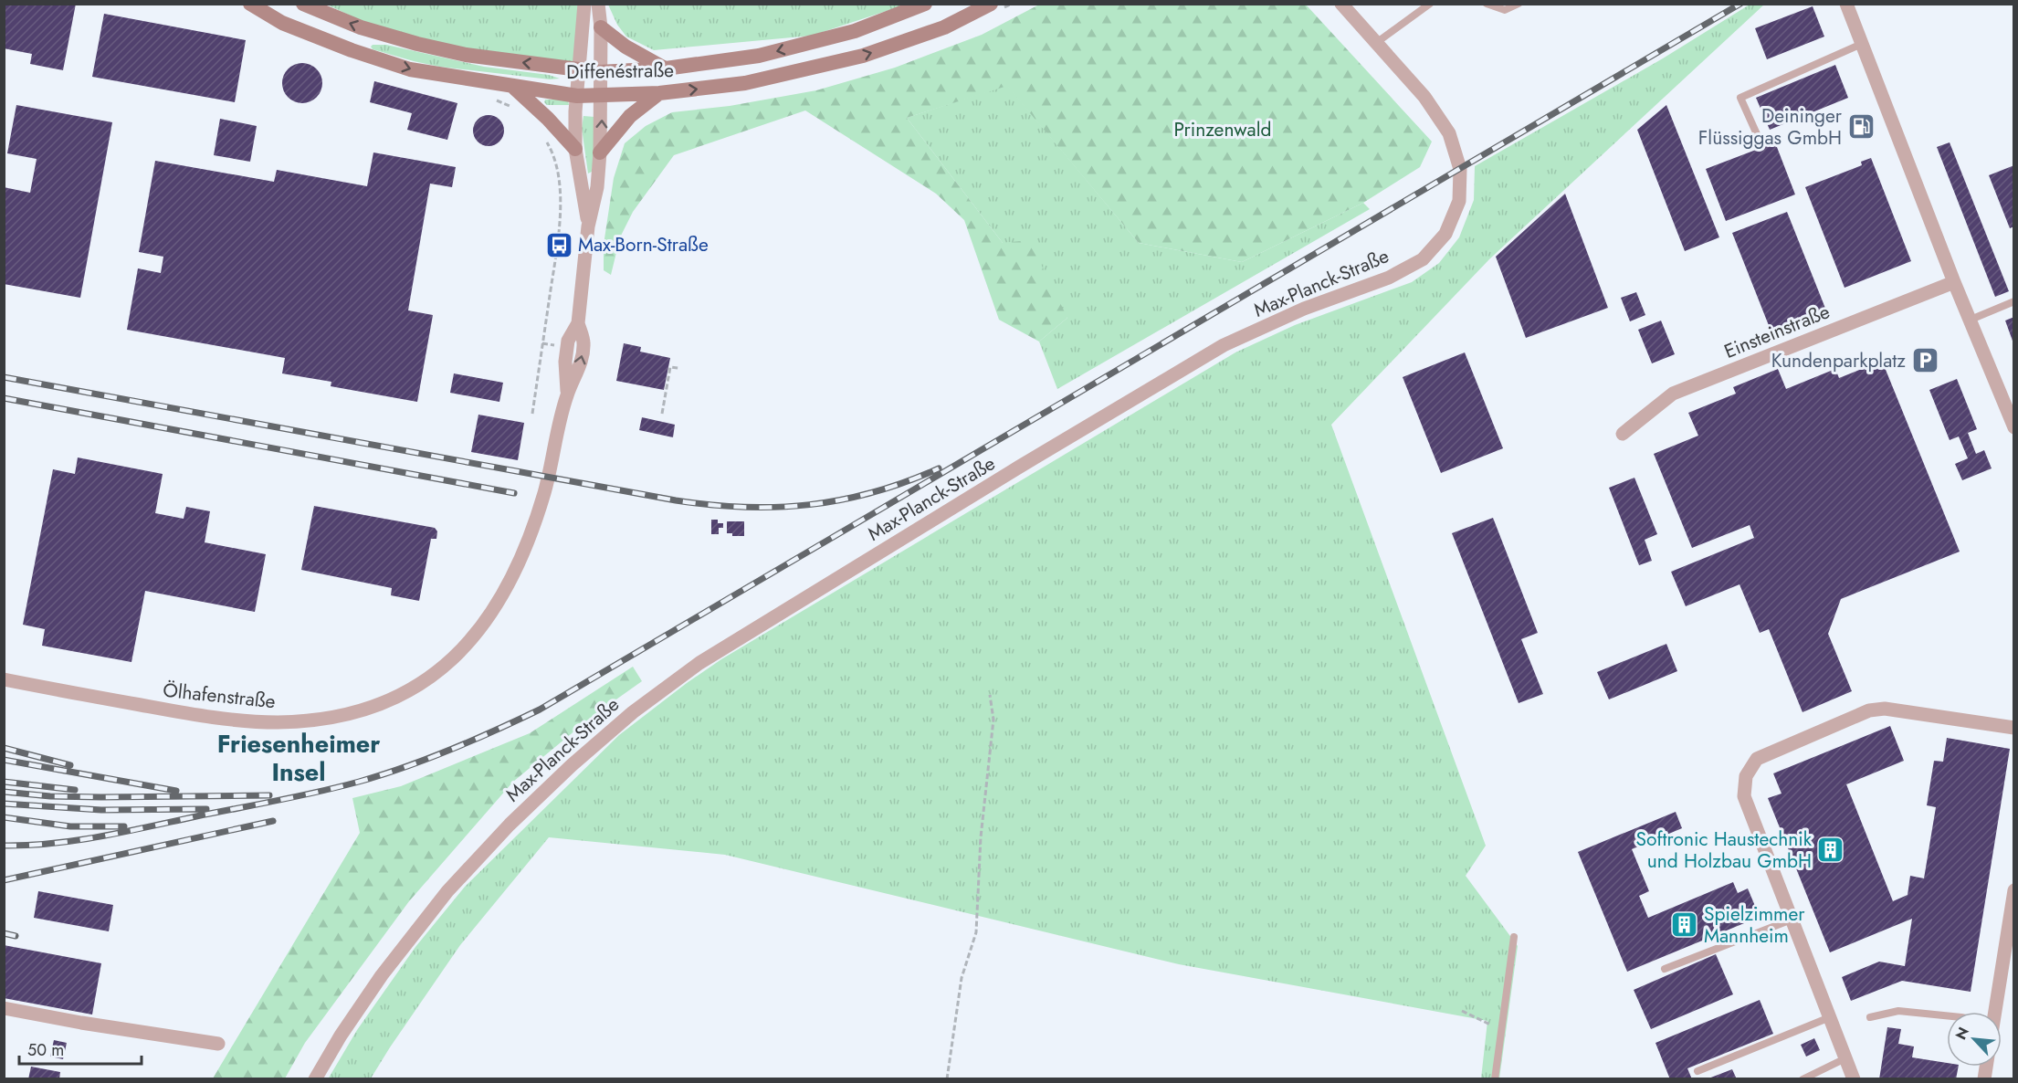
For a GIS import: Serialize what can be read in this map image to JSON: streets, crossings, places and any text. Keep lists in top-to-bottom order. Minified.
{"streets":{"main road":["Diffenéstraße"],"street":["Max-Planck-Straße","Einsteinstraße","Ölhafenstraße"]},"crossings":[["Diffenéstraße","Ölhafenstraße"]],"districts":["Friesenheimer Insel"],"parks":["Prinzenwald"],"places":{"fuel station":["Deininger Flüssiggas GmbH"],"bus stop":["Max-Born-Straße"],"parking":["Kundenparkplatz"],"building":["Softronic Haustechnik und Holzbau GmbH","Spielzimmer Mannheim"]},"scale_bar":"50 m","north":"top left"}
